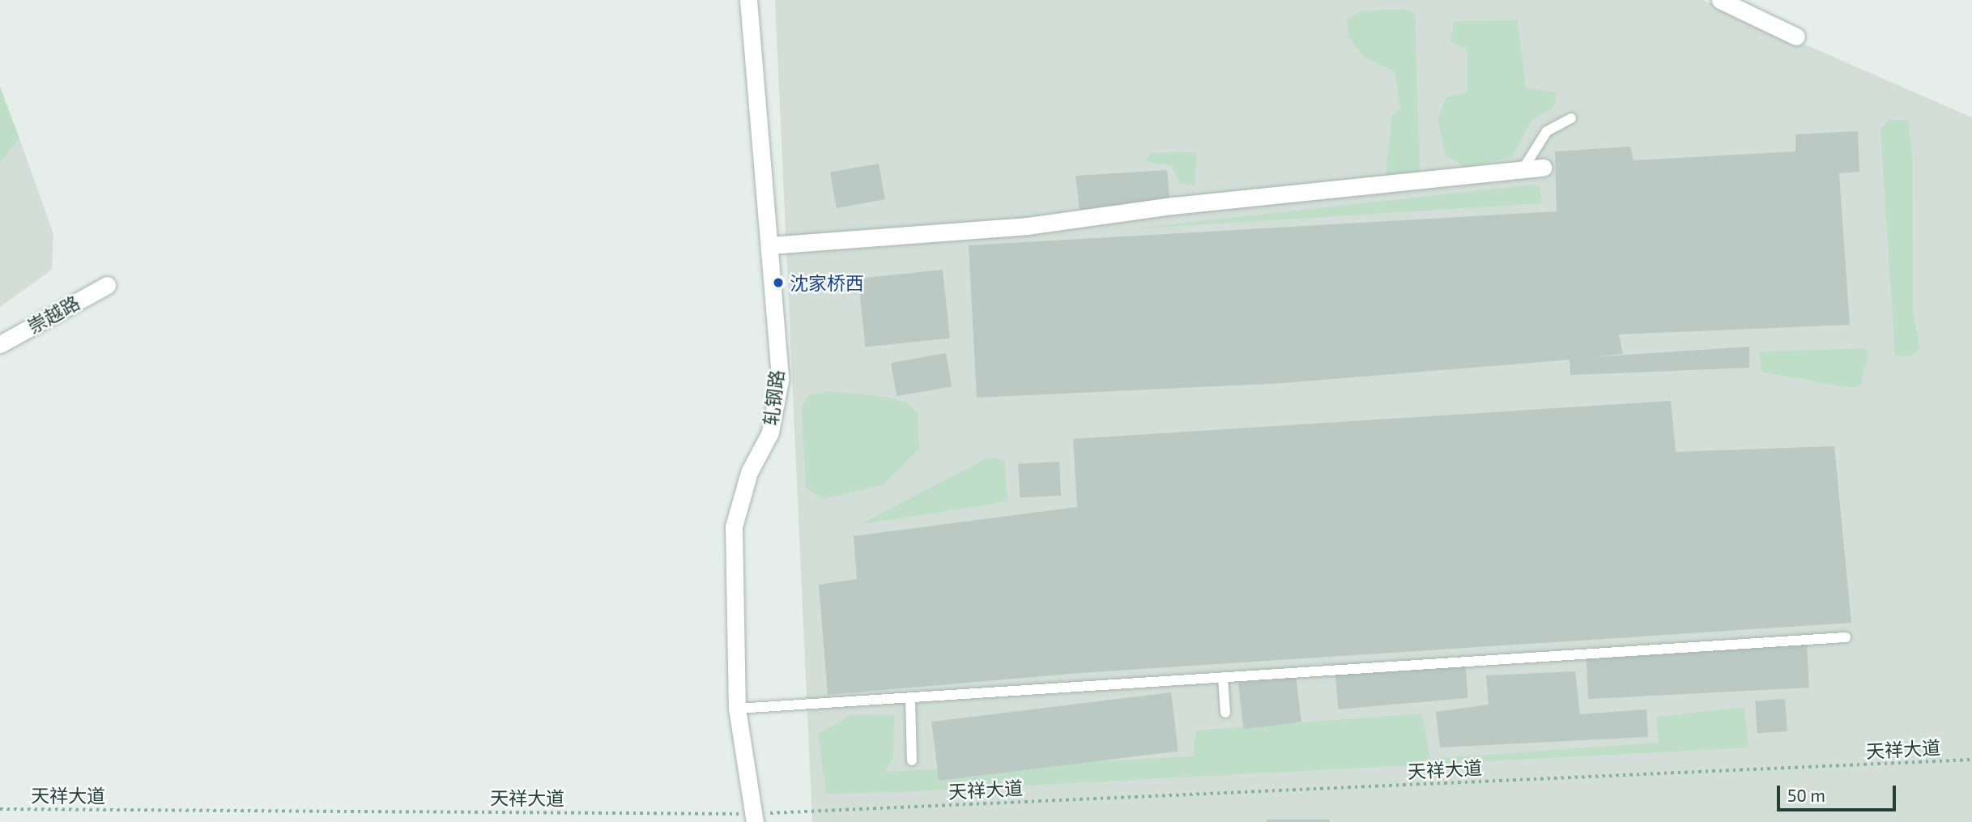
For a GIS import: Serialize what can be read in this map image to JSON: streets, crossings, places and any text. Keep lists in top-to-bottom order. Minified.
{"streets":{"street":["崇越路","轧钢路"],"path":["天祥大道"]},"crossings":[["轧钢路","天祥大道"]],"places":["沈家桥西"],"scale_bar":"50 m"}
